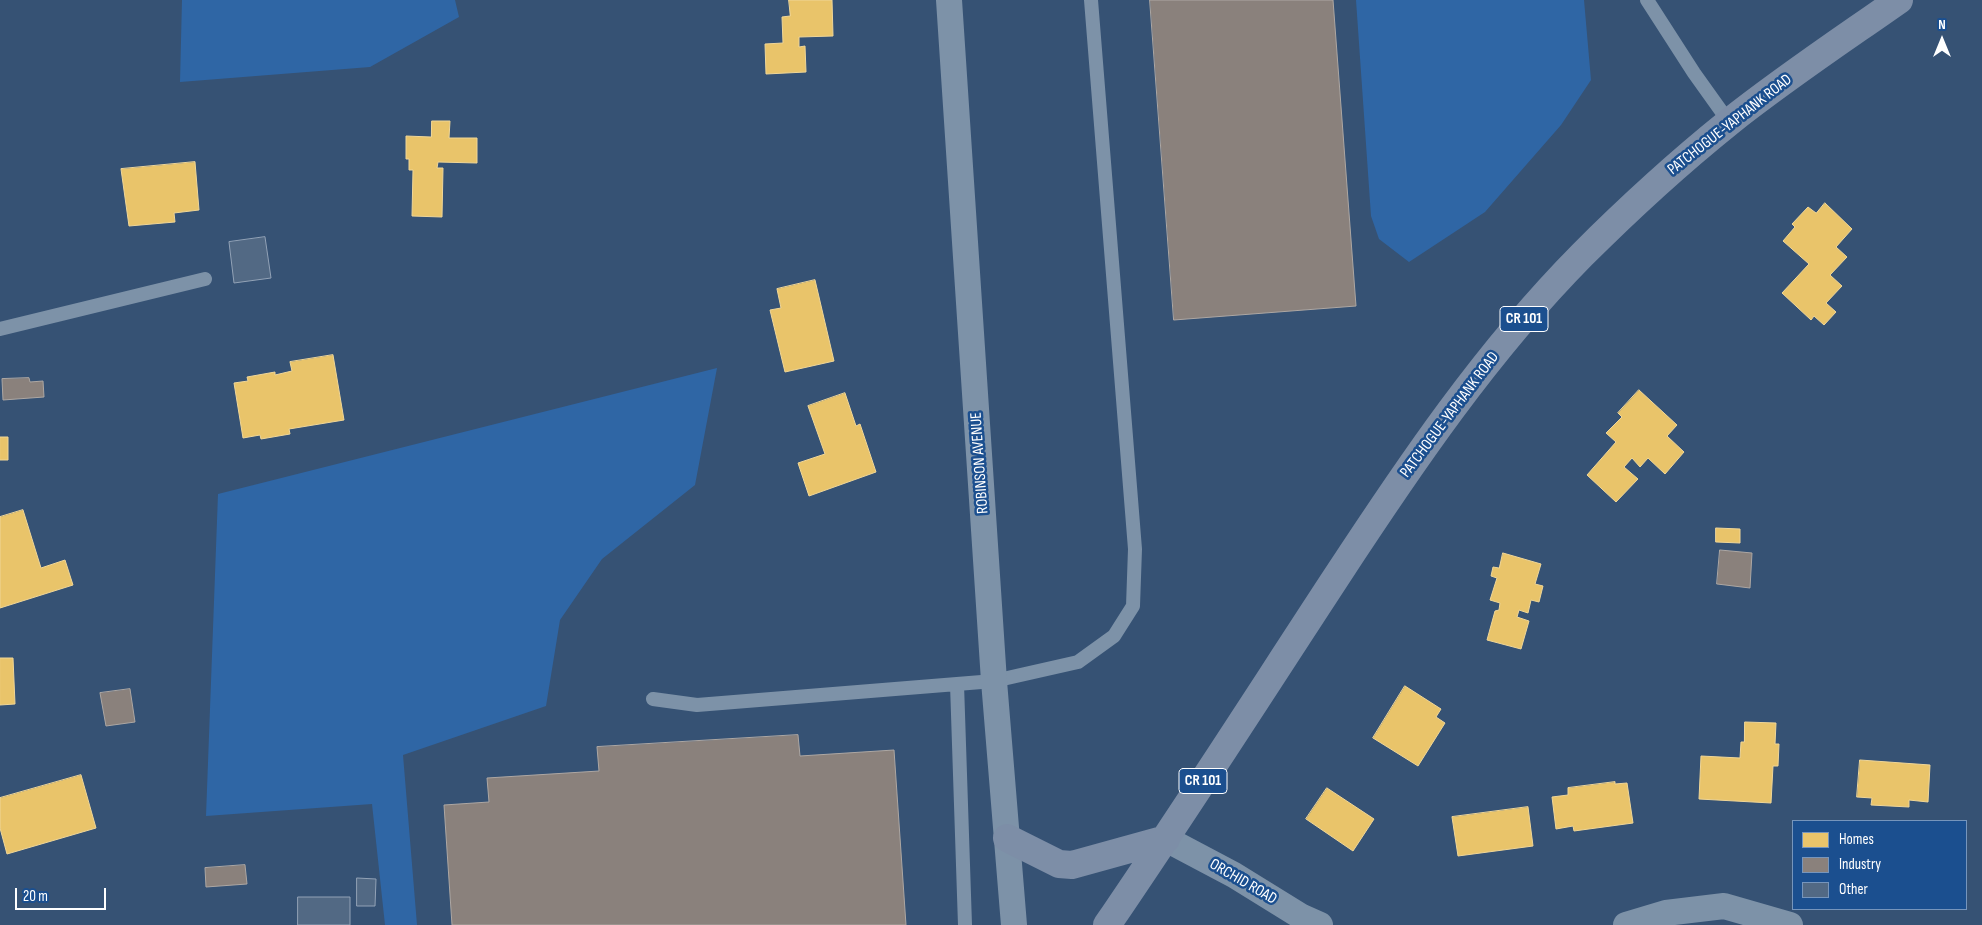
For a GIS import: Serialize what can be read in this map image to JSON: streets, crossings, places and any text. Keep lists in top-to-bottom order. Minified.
{"streets":{"main road":["PATCHOGUE-YAPHANK ROAD","CR 101"],"street":["ROBINSON AVENUE","ORCHID ROAD"]},"crossings":[["PATCHOGUE-YAPHANK ROAD","ORCHID ROAD"]],"legend":["Homes","Industry","Other"],"scale_bar":"20 m","north":"top"}
